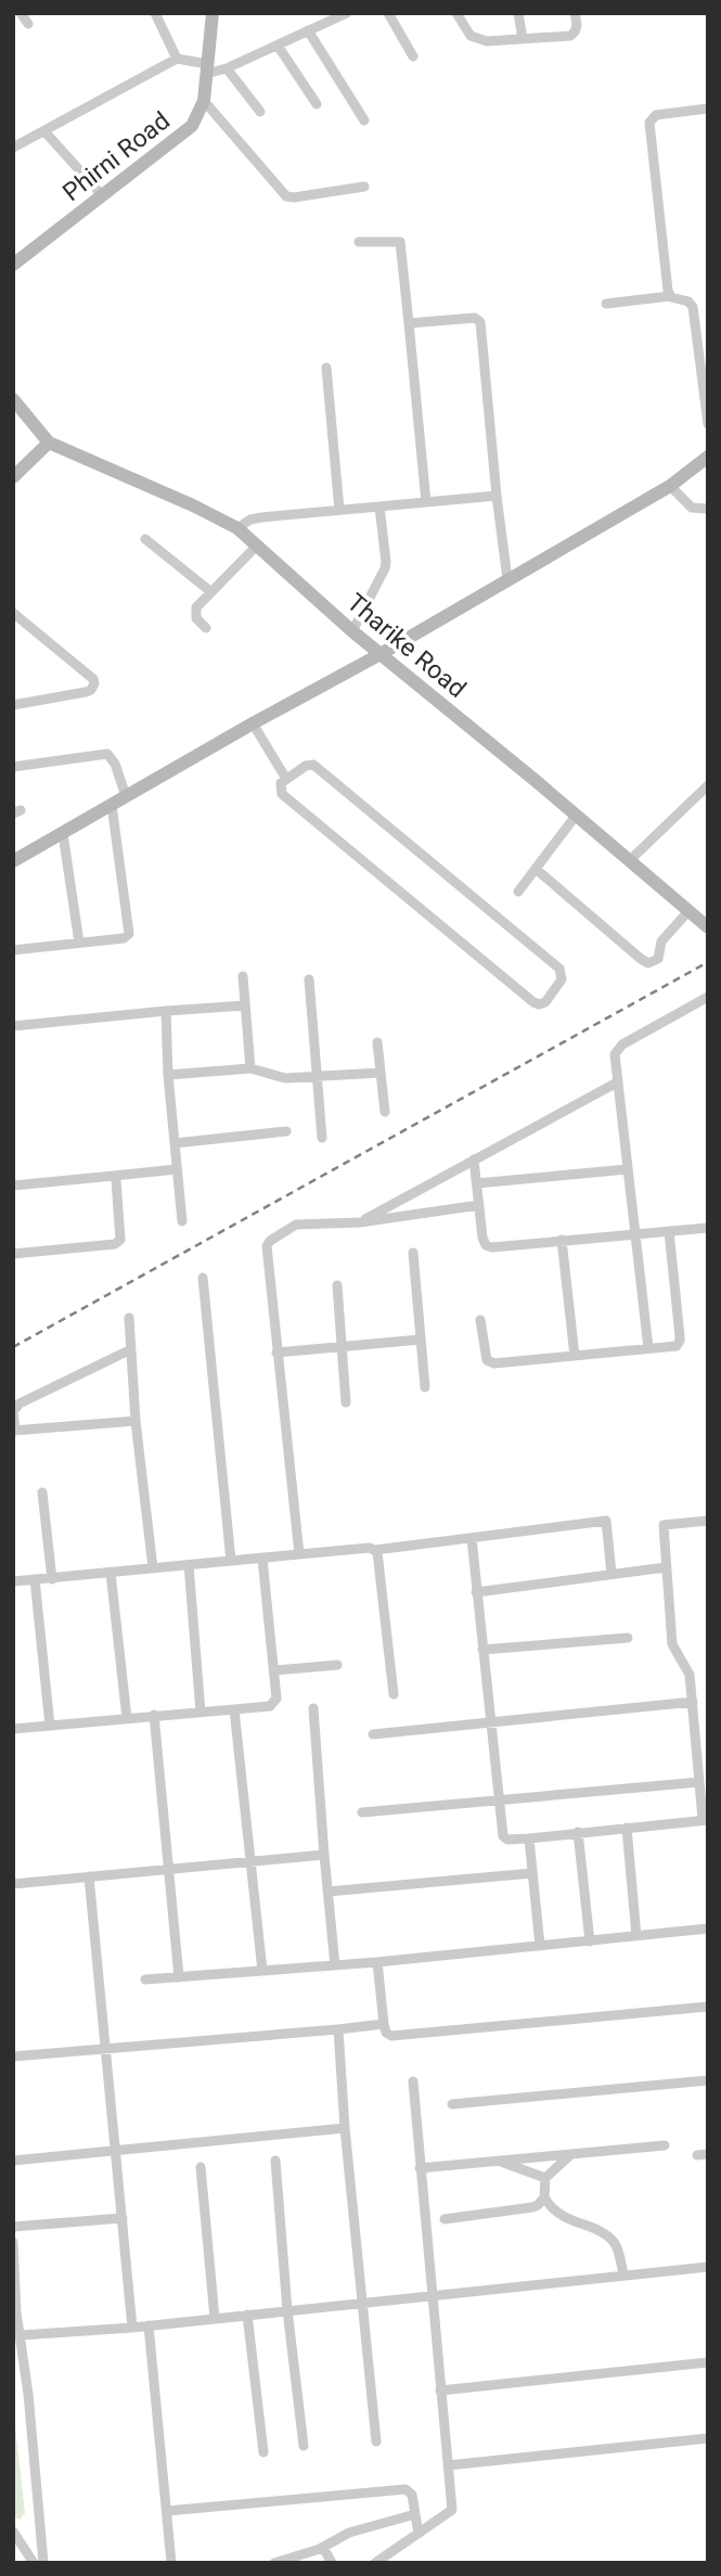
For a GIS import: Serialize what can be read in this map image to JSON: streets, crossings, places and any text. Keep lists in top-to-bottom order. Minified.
{"streets":{"street":["Phirni Road","Tharike Road"]}}
